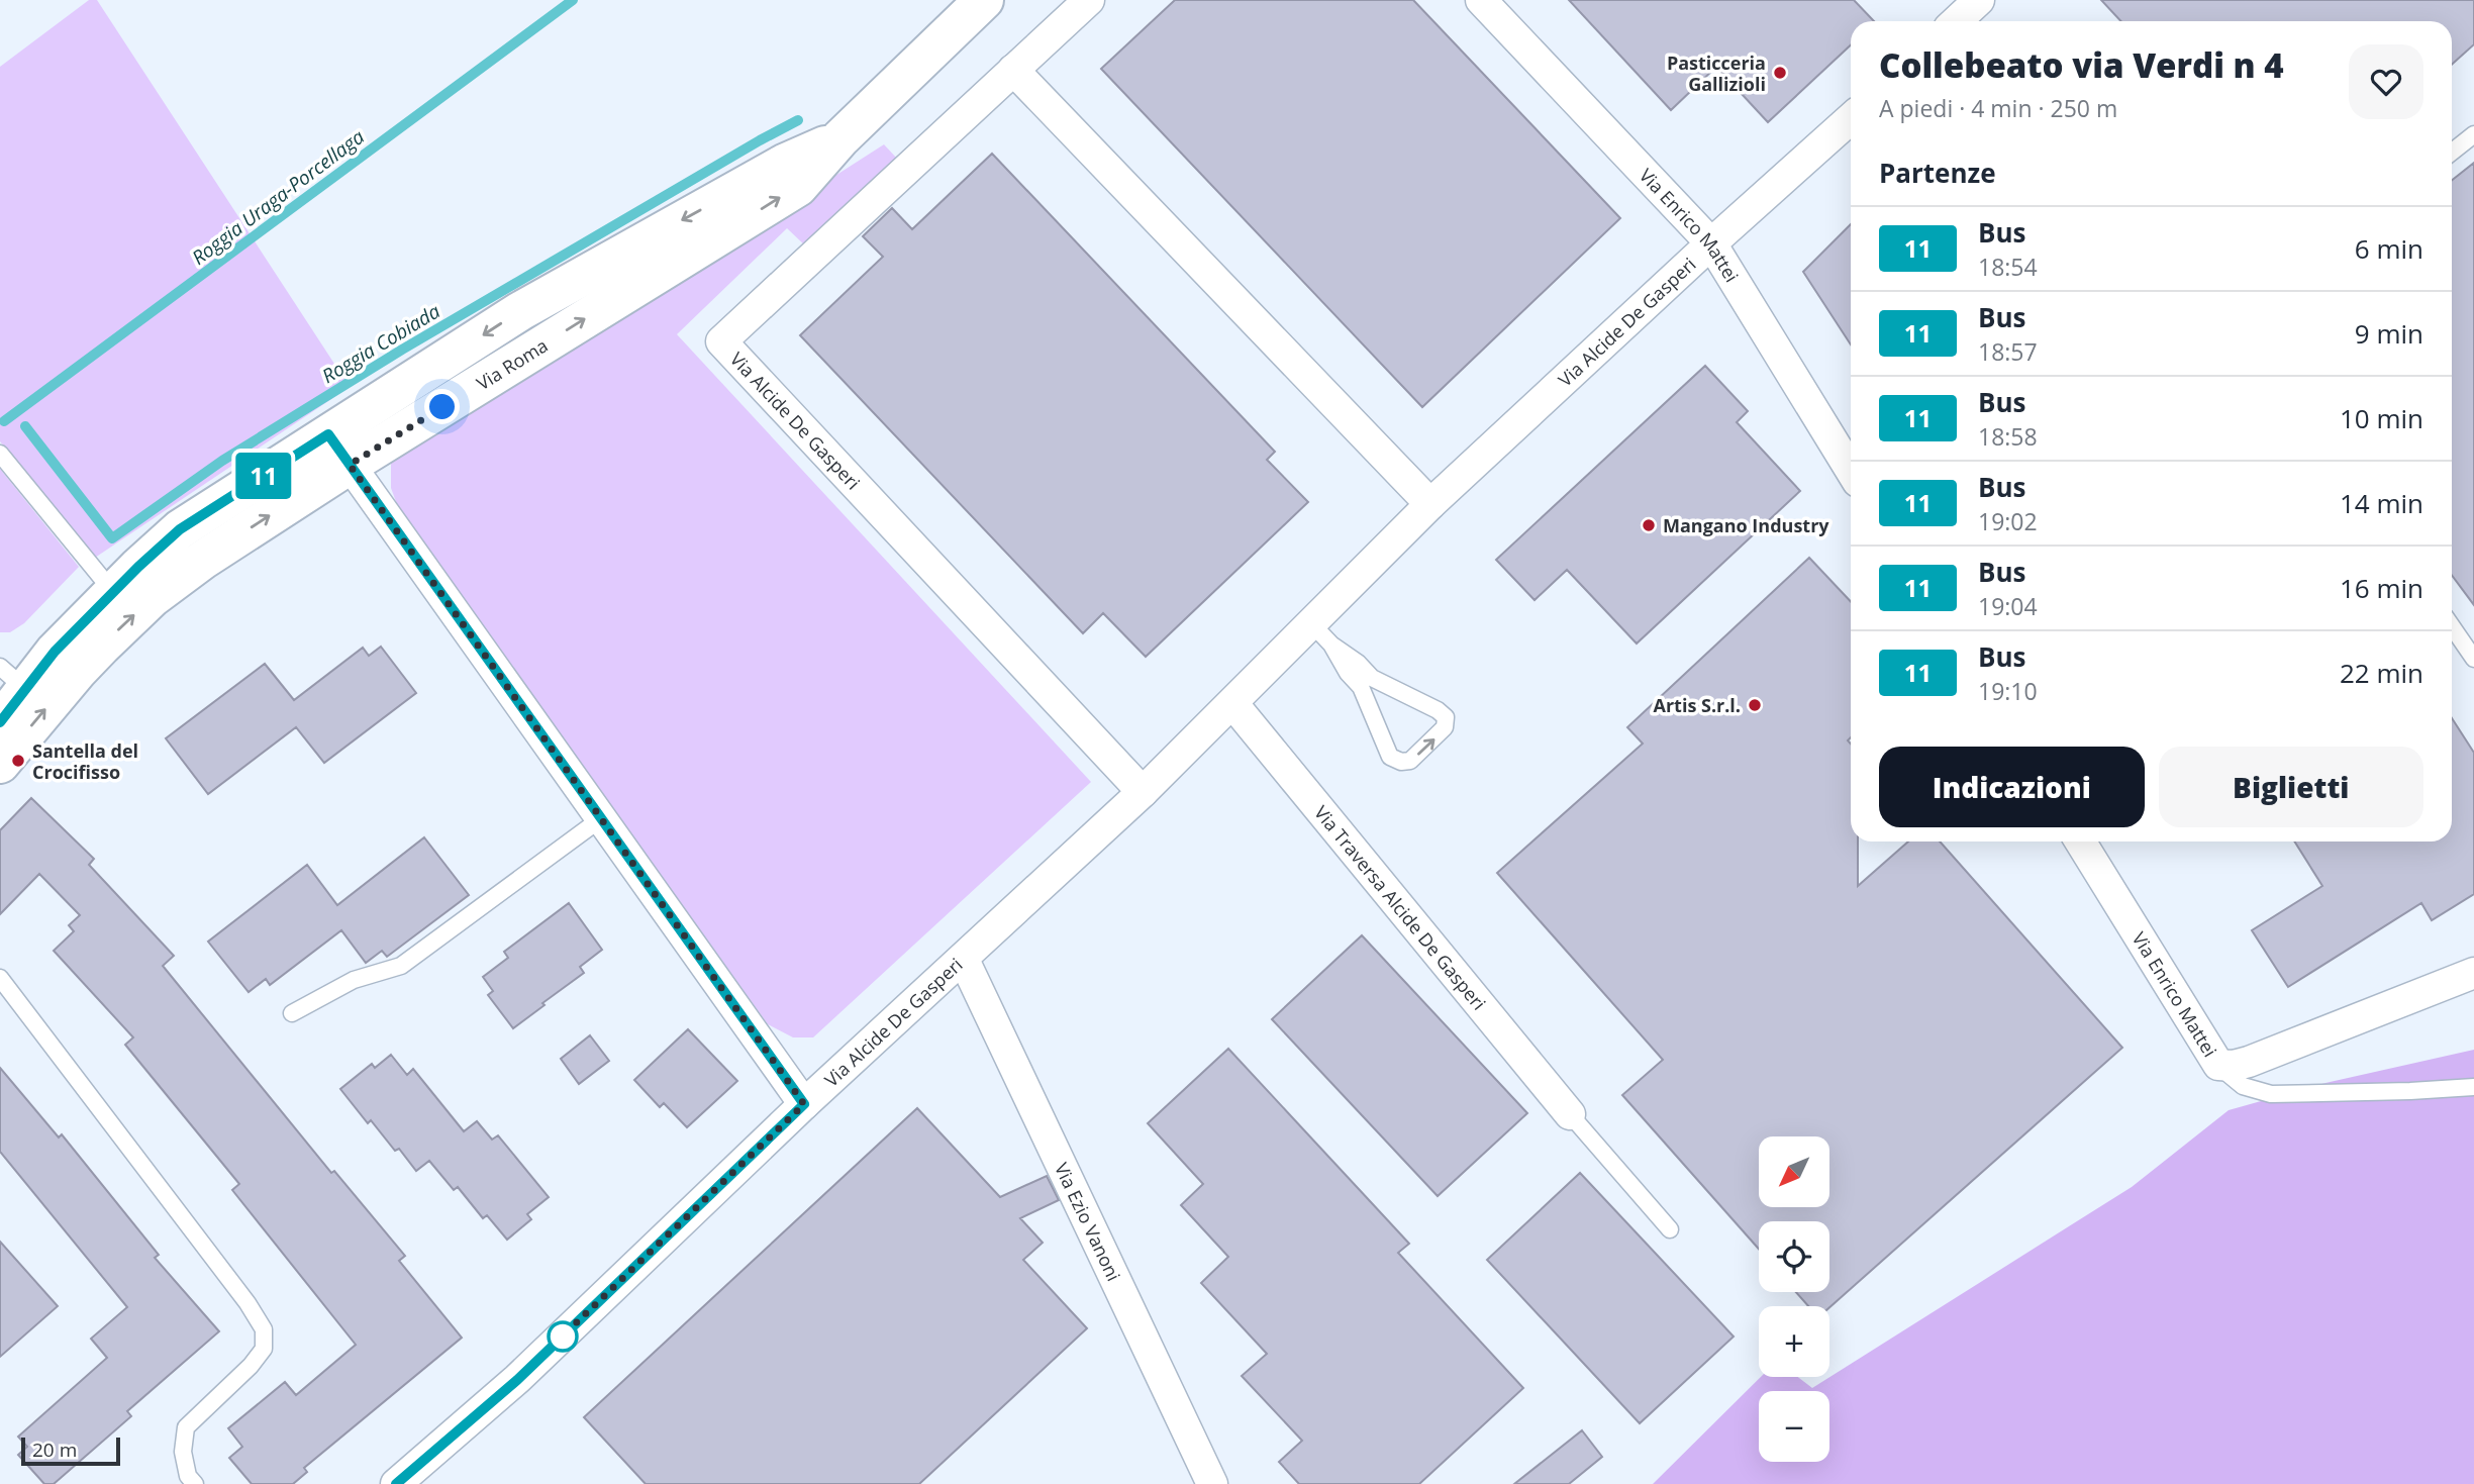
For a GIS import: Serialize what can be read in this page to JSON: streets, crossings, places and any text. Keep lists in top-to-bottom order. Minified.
{"streets":{"street":["Via Enrico Mattei","Via Alcide De Gasperi","Via Traversa Alcide De Gasperi","Via Ezio Vanoni"]},"crossings":[["Via Enrico Mattei","Via Alcide De Gasperi"],["Via Alcide De Gasperi","Via Traversa Alcide De Gasperi"],["Via Alcide De Gasperi","Via Ezio Vanoni"]],"water":["Roggia Uraga-Porcellaga","Roggia Cobiada"],"places":["Pasticceria Gallizioli","Mangano Industry","Artis S.r.l.","Santella del Crocifisso"],"lines":["bus line 11"],"scale_bar":"20 m","north":"bottom left","page":{"on_map":"11","heading":[["Collebeato via Verdi n 4","A piedi · 4 min · 250 m"],"Partenze"],"list":[{"mark":"11","name":"Bus","note":"18:54","value":"6 min"},{"mark":"11","name":"Bus","note":"18:57","value":"9 min"},{"mark":"11","name":"Bus","note":"18:58","value":"10 min"},{"mark":"11","name":"Bus","note":"19:02","value":"14 min"},{"mark":"11","name":"Bus","note":"19:04","value":"16 min"},{"mark":"11","name":"Bus","note":"19:10","value":"22 min"}],"buttons":["Indicazioni","Biglietti"],"map_buttons":["+","−"],"scale":"20 m"}}
